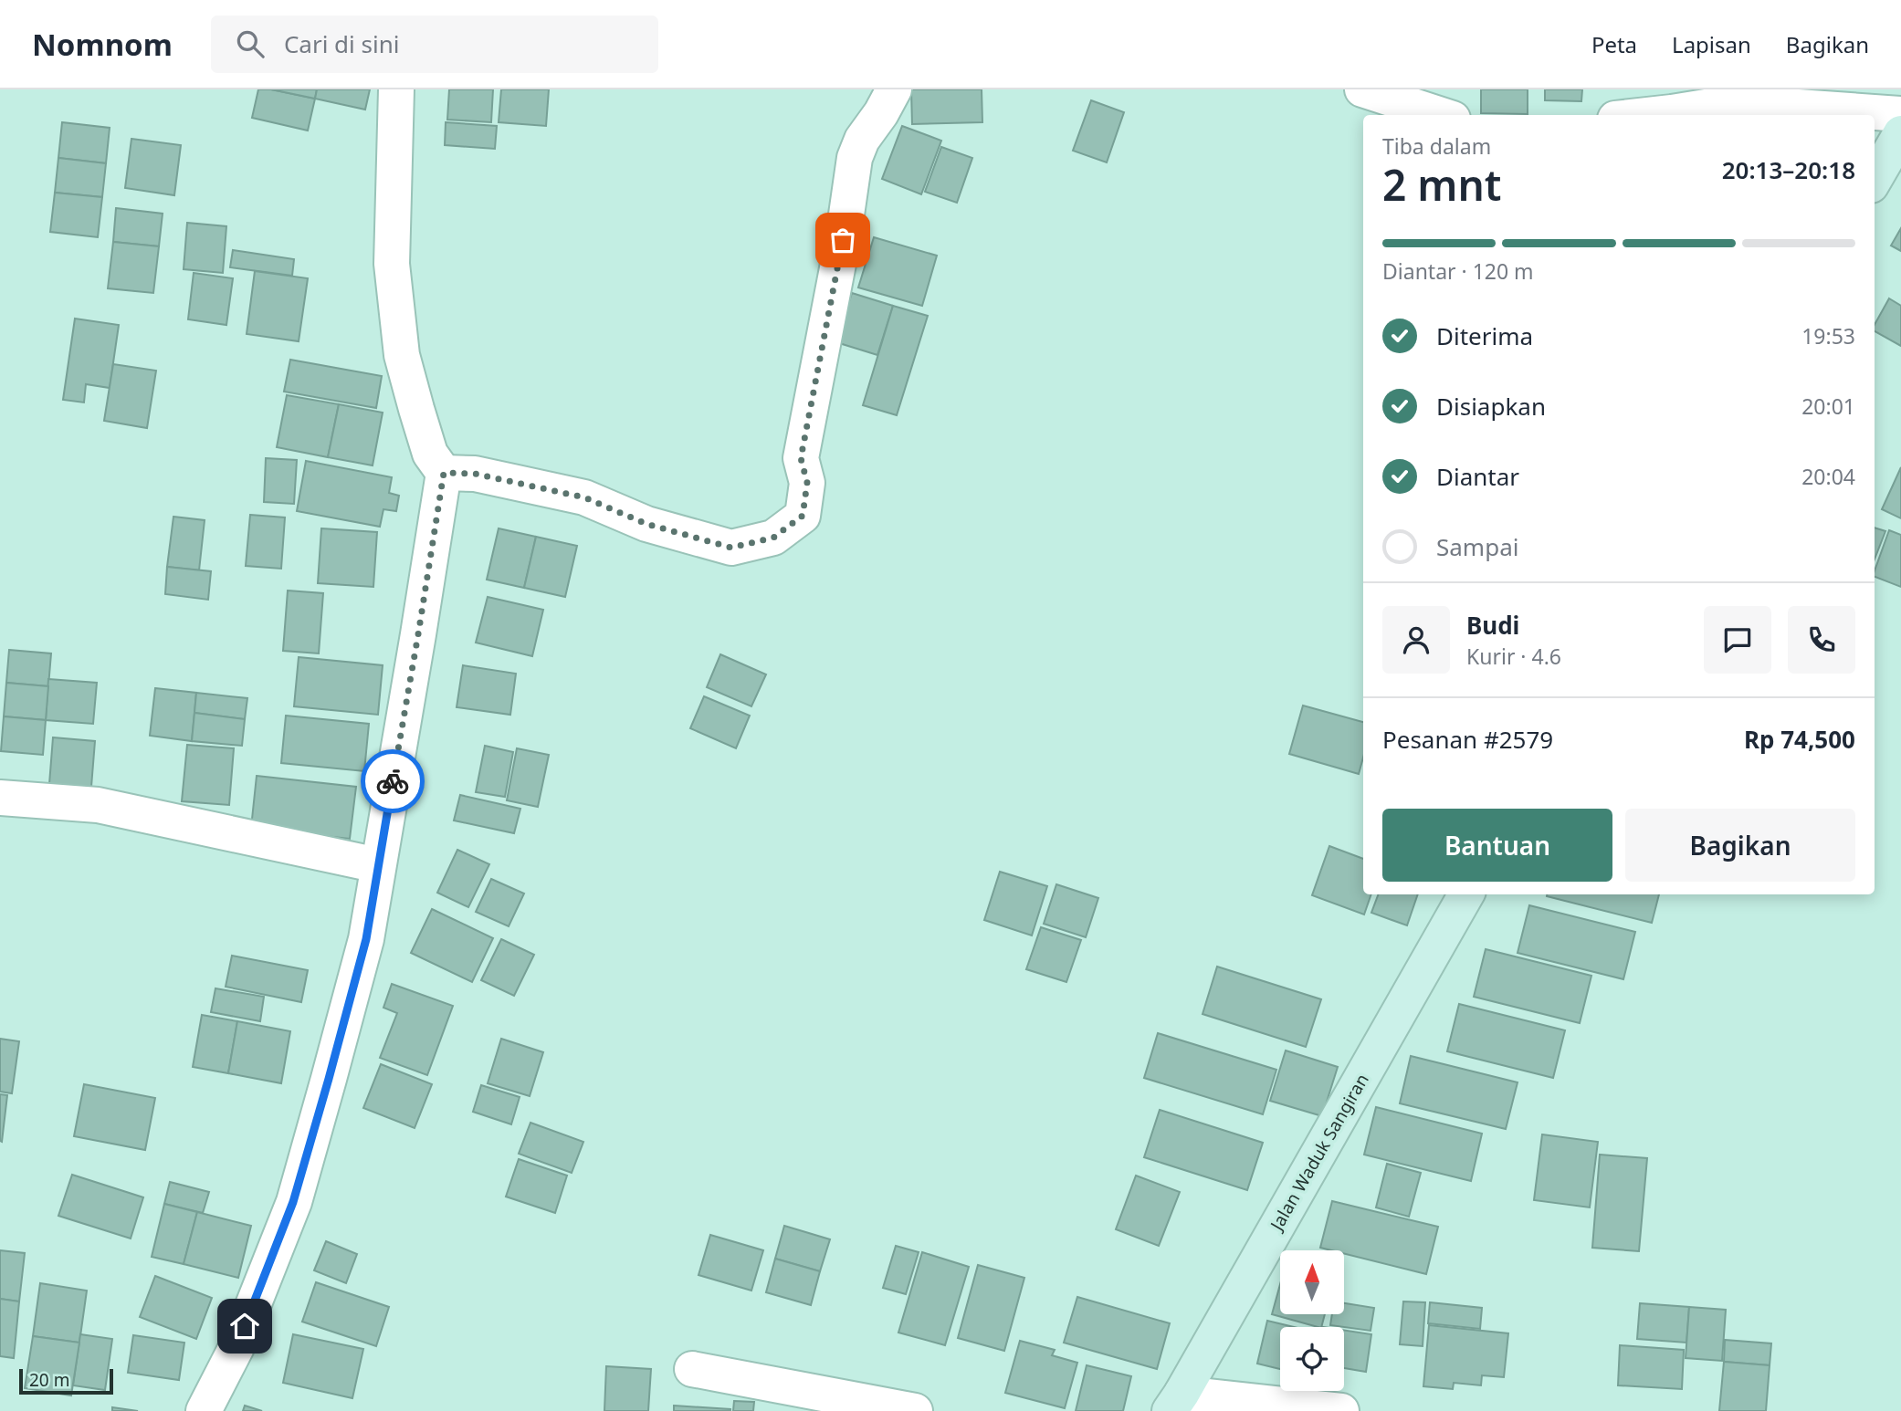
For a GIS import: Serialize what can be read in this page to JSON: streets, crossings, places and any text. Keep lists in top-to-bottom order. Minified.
{"streets":{"street":["Jalan Waduk Sangiran"]},"scale_bar":"20 m","north":"top","page":{"header":"Nomnom","search":"Cari di sini","nav":["Peta","Lapisan","Bagikan"],"heading":["2 mnt","Tiba dalam","20:13–20:18"],"panel":["Budi","Kurir · 4.6","Pesanan #2579","Rp 74,500"],"bar":"Diantar · 120 m","list":[["Diterima","19:53"],["Disiapkan","20:01"],["Diantar","20:04"],"Sampai"],"buttons":["Bantuan","Bagikan"],"scale":"20 m"}}
